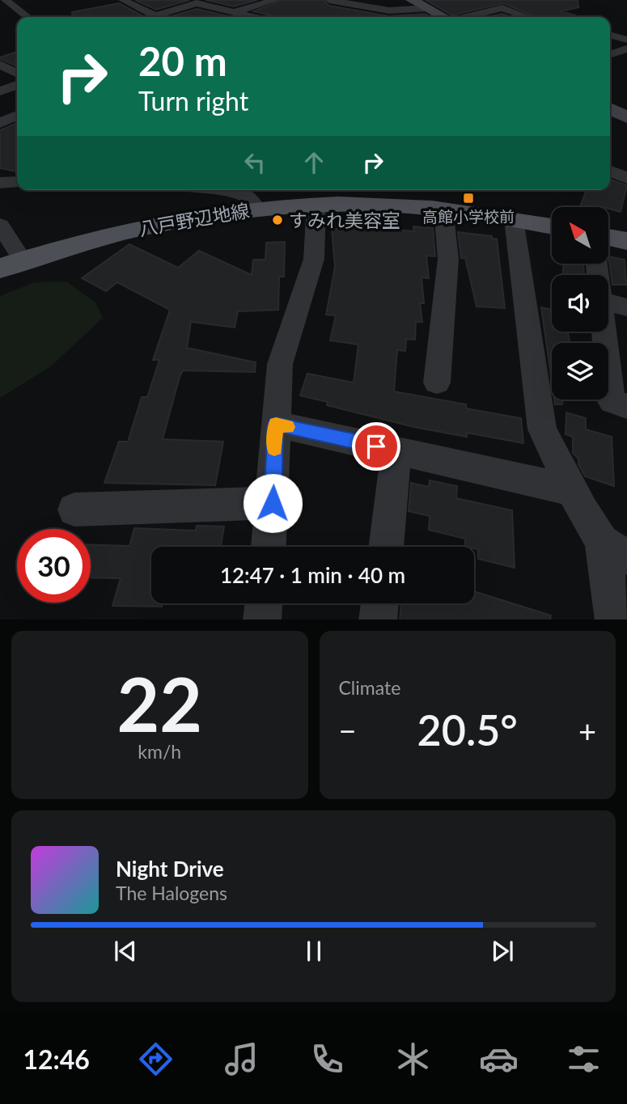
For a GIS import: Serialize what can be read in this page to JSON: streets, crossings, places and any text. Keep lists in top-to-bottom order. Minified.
{"streets":{"main road":["八戸野辺地線"]},"places":{"transit":["高館小学校前"],"other":["すみれ美容室"]},"north":"top left","page":{"turn":["20 m","Turn right"],"limit":"30","trip":"12:47 · 1 min · 40 m","tile":[["22","km/h"],"Climate"],"heat":["−","20.5°","+"],"song":["Night Drive","The Halogens"],"tabs":"12:46"}}
